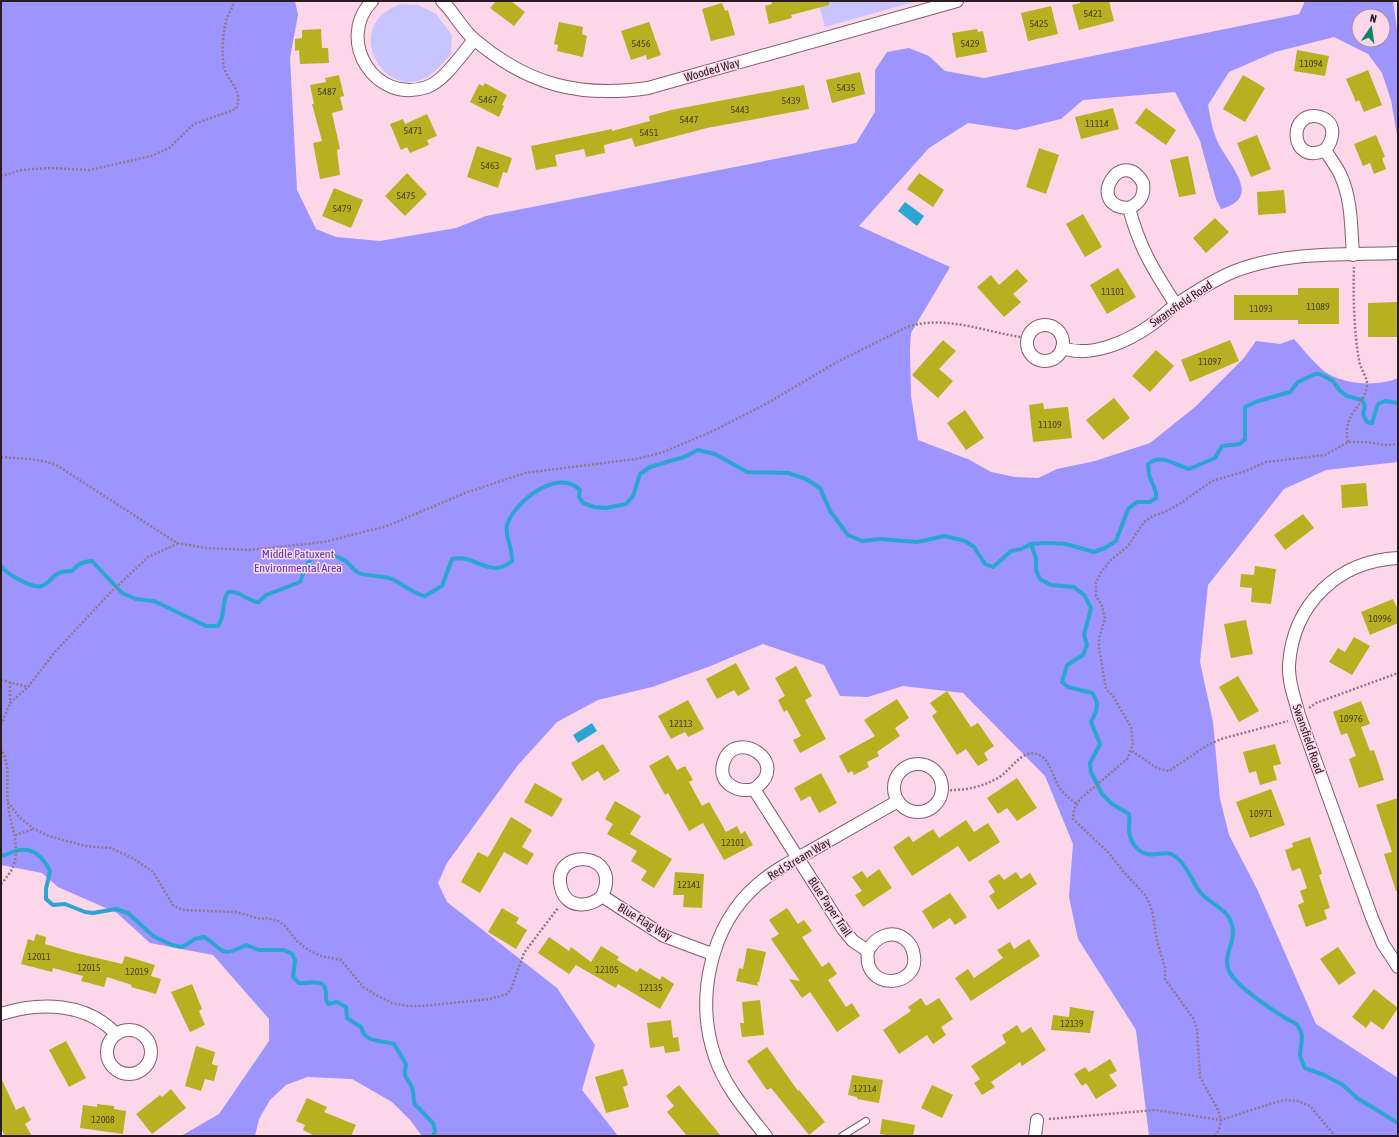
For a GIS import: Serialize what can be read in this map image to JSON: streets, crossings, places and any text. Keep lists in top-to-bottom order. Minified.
{"streets":{"street":["Wooded Way","Swansfield Road","Red Stream Way","Blue Paper Trail","Blue Flag Way"]},"crossings":[["Red Stream Way","Blue Paper Trail"],["Red Stream Way","Blue Flag Way"]],"parks":["Middle Patuxent Environmental Area"],"house_numbers":["5421","5425","5456","5429","11094","5435","5487","5467","5439","5443","5447","11114","5471","5451","5463","5475","5479","11101","11089","11093","11097","11109","10996","10976","12113","10971","12101","12141","12011","12015","12105","12019","12135","12139","12114","12008"],"north":"top"}
